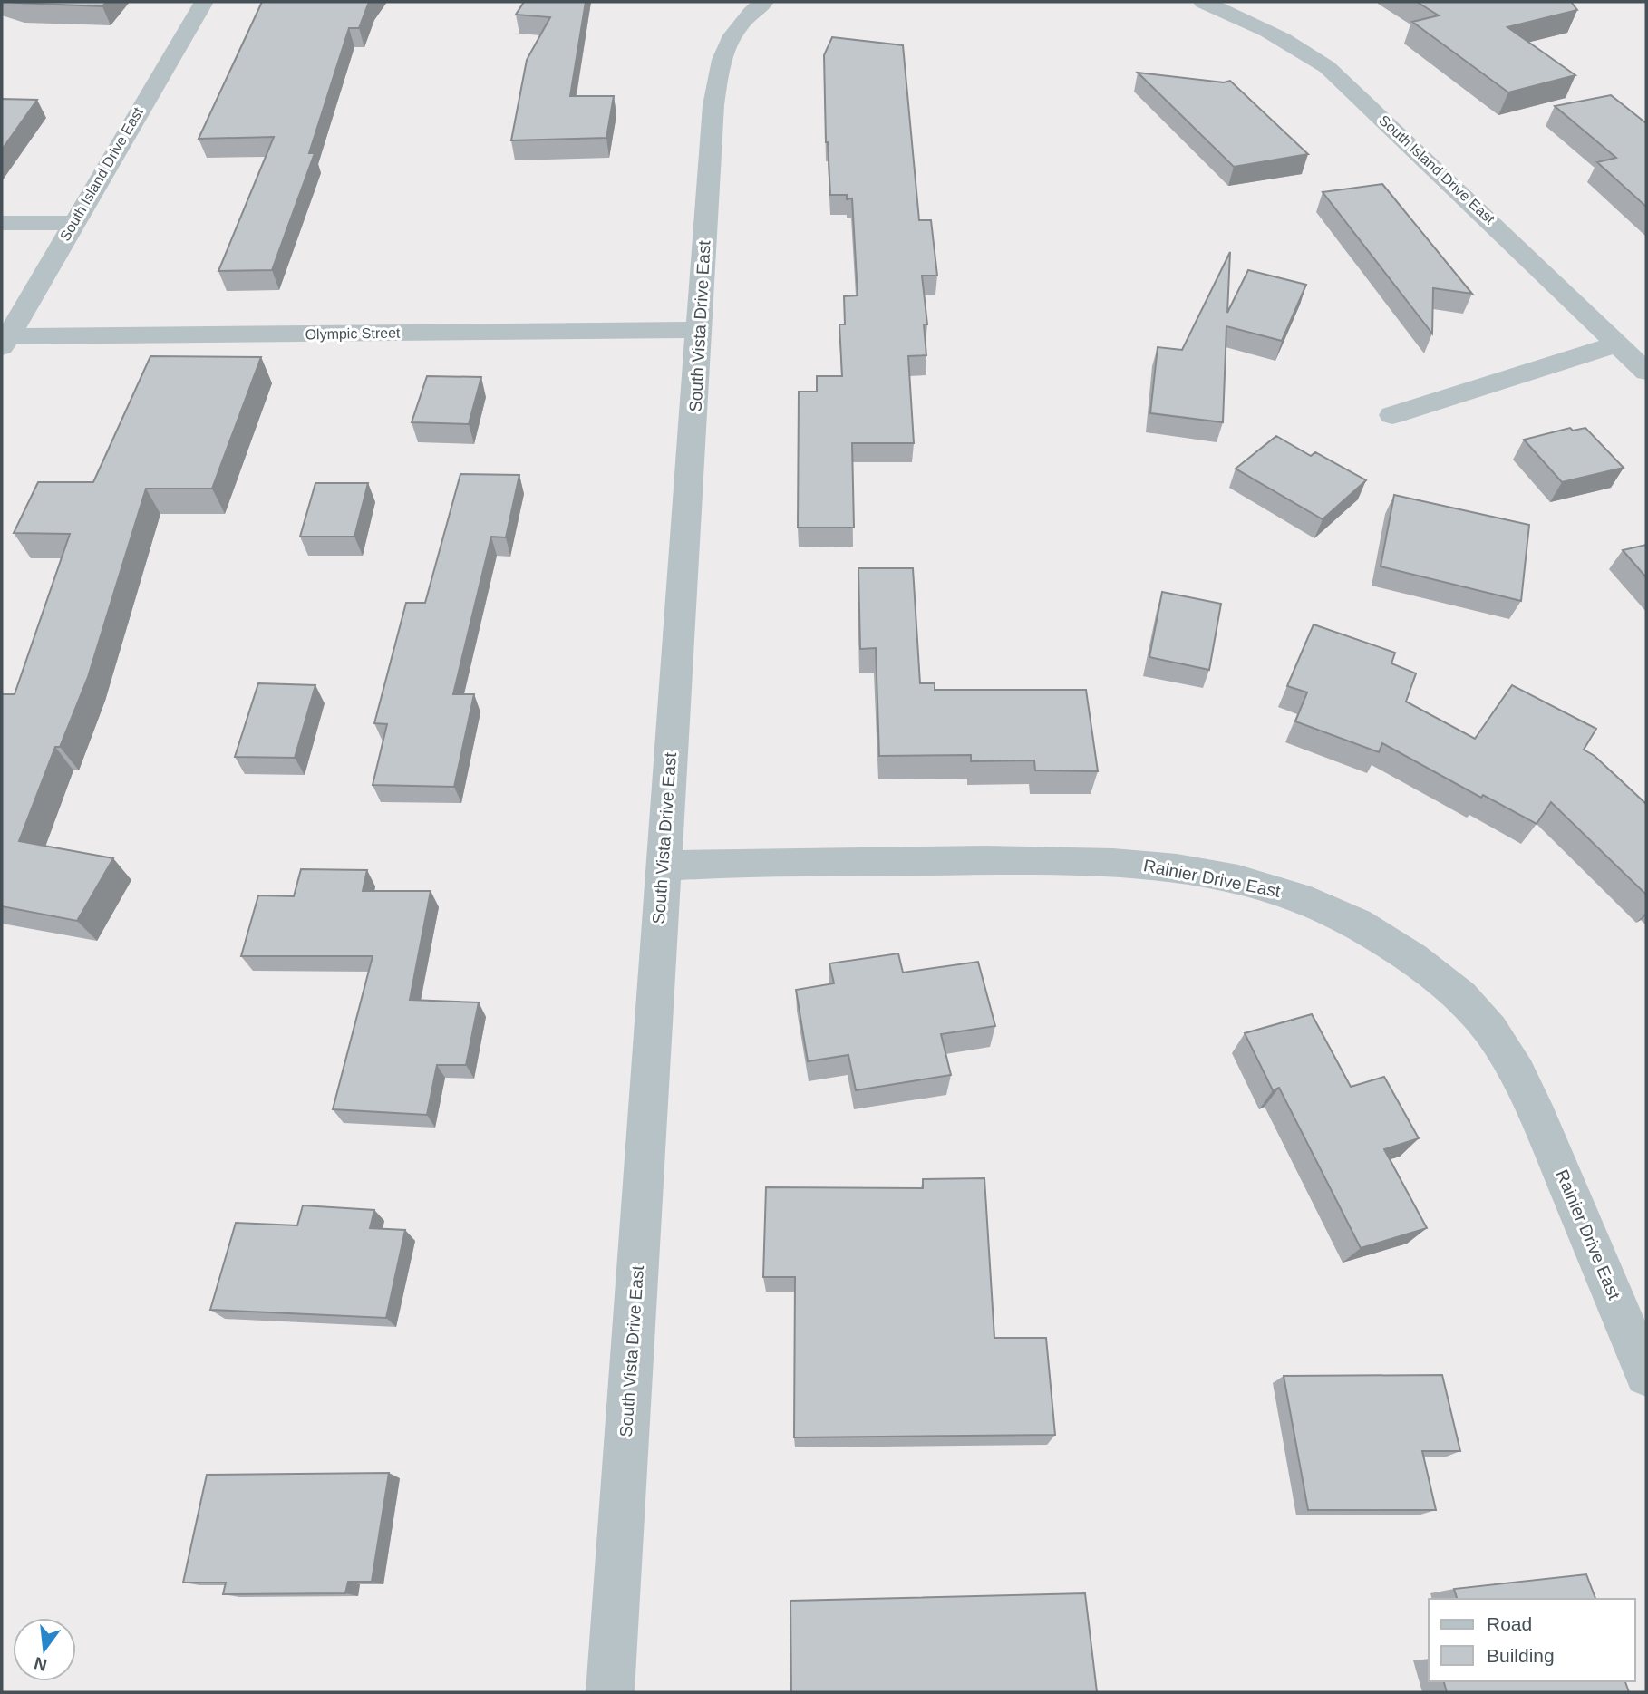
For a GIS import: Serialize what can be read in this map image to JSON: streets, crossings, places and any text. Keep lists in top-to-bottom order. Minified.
{"streets":{"street":["South Island Drive East","South Vista Drive East","Olympic Street","Rainier Drive East"]},"crossings":[["South Island Drive East","Olympic Street"],["South Vista Drive East","Olympic Street"],["South Vista Drive East","Rainier Drive East"]],"legend":["Road","Building"],"north":"bottom"}
